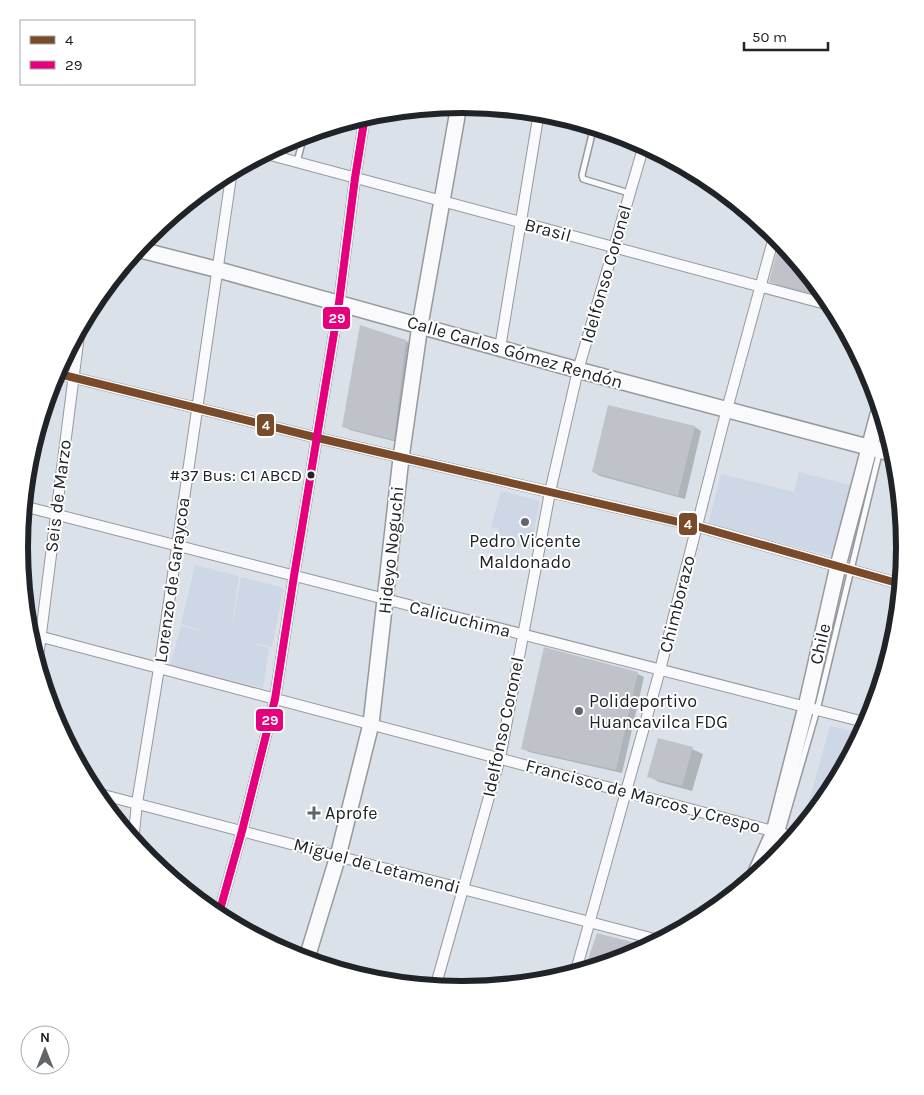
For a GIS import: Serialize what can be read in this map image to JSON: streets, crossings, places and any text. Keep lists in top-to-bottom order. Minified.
{"streets":{"main road":["Calle Carlos Gómez Rendón","Hideyo Noguchi","Chile"],"street":["Brasil","Idelfonso Coronel","Seis de Marzo","Lorenzo de Garaycoa","Chimborazo","Calicuchima","Francisco de Marcos y Crespo","Miguel de Letamendi"]},"crossings":[["Brasil","Idelfonso Coronel"],["Brasil","Hideyo Noguchi"],["Brasil","Chimborazo"],["Idelfonso Coronel","Calle Carlos Gómez Rendón"],["Idelfonso Coronel","Calicuchima"],["Idelfonso Coronel","Francisco de Marcos y Crespo"],["Idelfonso Coronel","Miguel de Letamendi"],["Calle Carlos Gómez Rendón","Hideyo Noguchi"],["Calle Carlos Gómez Rendón","Lorenzo de Garaycoa"],["Calle Carlos Gómez Rendón","Chimborazo"],["Calle Carlos Gómez Rendón","Chile"],["Seis de Marzo","Calicuchima"],["Seis de Marzo","Francisco de Marcos y Crespo"],["Hideyo Noguchi","Calicuchima"],["Hideyo Noguchi","Francisco de Marcos y Crespo"],["Hideyo Noguchi","Miguel de Letamendi"],["Lorenzo de Garaycoa","Calicuchima"],["Lorenzo de Garaycoa","Francisco de Marcos y Crespo"],["Lorenzo de Garaycoa","Miguel de Letamendi"],["Chimborazo","Calicuchima"],["Chimborazo","Francisco de Marcos y Crespo"],["Chimborazo","Miguel de Letamendi"],["Calicuchima","Chile"],["Chile","Francisco de Marcos y Crespo"]],"places":{"other":["#37 Bus: C1 ABCD","Pedro Vicente Maldonado","Polideportivo Huancavilca FDG"],"health":["Aprofe"]},"lines":["transit line 29","transit line 4"],"legend":["4","29"],"scale_bar":"50 m","north":"top"}
